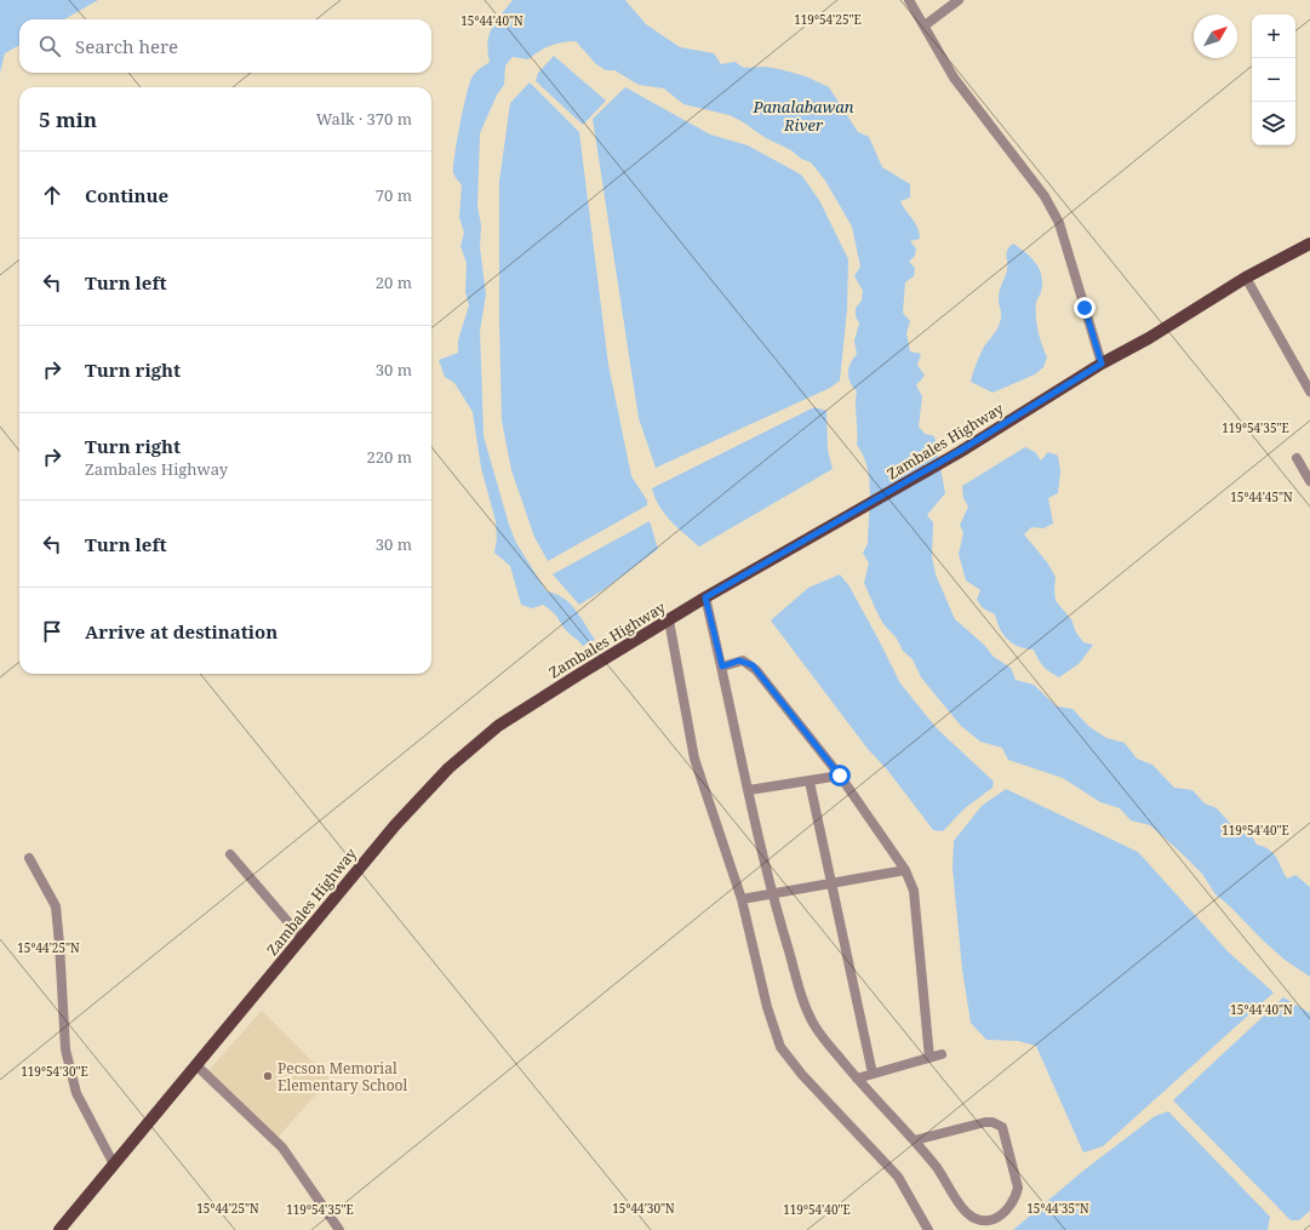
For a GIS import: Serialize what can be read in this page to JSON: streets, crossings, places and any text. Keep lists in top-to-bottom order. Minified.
{"streets":{"main road":["Zambales Highway"]},"water":["Panalabawan River"],"places":["Pecson Memorial Elementary School"],"north":"top right","page":{"map_buttons":["+","−"],"search":"Search here","heading":["5 min","Walk · 370 m"],"list":[["Continue","70 m"],["Turn left","20 m"],["Turn right","30 m"],["Turn right","Zambales Highway","220 m"],["Turn left","30 m"],"Arrive at destination"]},"coordinates":["119°54'25\"E","15°44'40\"N","119°54'35\"E","15°44'45\"N","119°54'40\"E","15°44'25\"N","119°54'30\"E","15°44'30\"N","15°44'35\"N"]}
